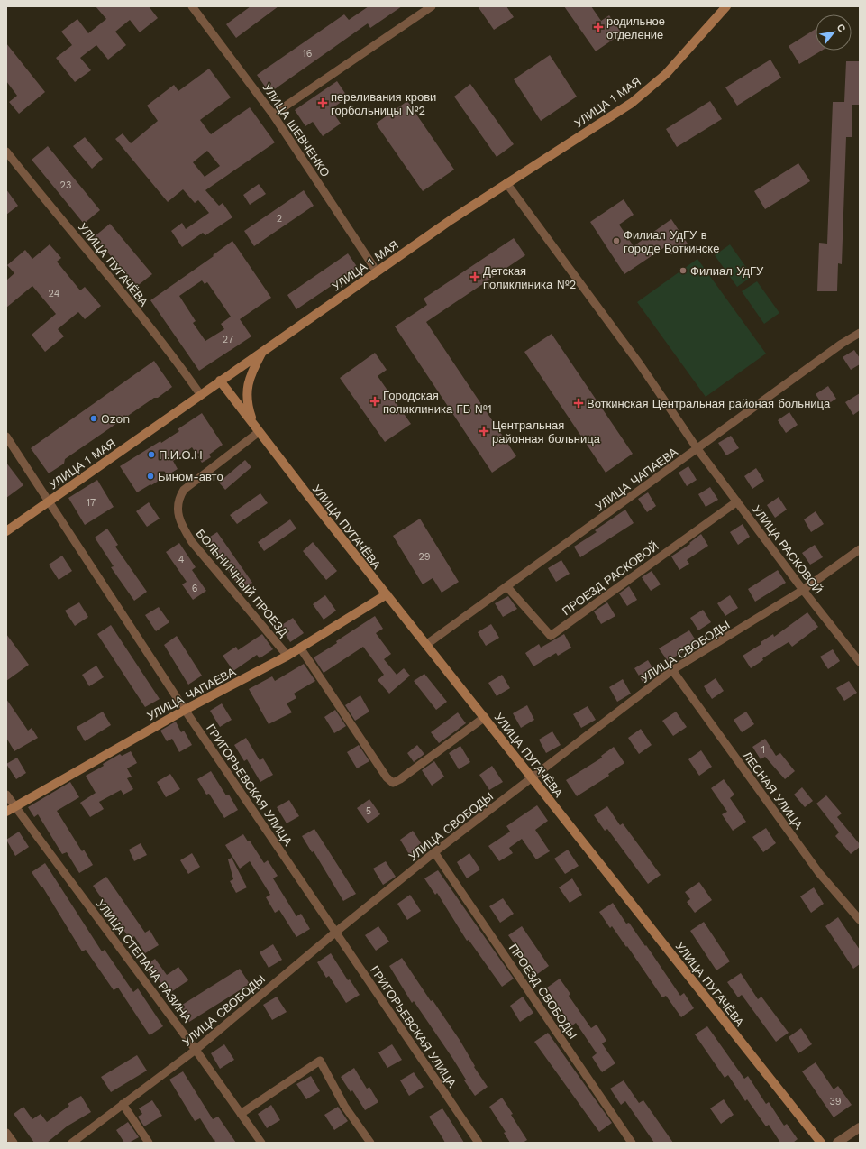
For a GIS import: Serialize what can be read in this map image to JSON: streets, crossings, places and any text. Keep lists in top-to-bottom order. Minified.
{"streets":{"main road":["УЛИЦА 1 МАЯ","УЛИЦА ПУГАЧЁВА","УЛИЦА ЧАПАЕВА"],"street":["УЛИЦА ШЕВЧЕНКО","УЛИЦА РАСКОВОЙ","ПРОЕЗД РАСКОВОЙ","БОЛЬНИЧНЫЙ ПРОЕЗД","УЛИЦА СВОБОДЫ","ГРИГОРЬЕВСКАЯ УЛИЦА","ЛЕСНАЯ УЛИЦА","УЛИЦА СТЕПАНА РАЗИНА","ПРОЕЗД СВОБОДЫ"]},"crossings":[["УЛИЦА 1 МАЯ","УЛИЦА ШЕВЧЕНКО"],["УЛИЦА 1 МАЯ","УЛИЦА ПУГАЧЁВА"],["УЛИЦА 1 МАЯ","УЛИЦА РАСКОВОЙ"],["УЛИЦА 1 МАЯ","ГРИГОРЬЕВСКАЯ УЛИЦА"],["УЛИЦА ПУГАЧЁВА","УЛИЦА ЧАПАЕВА"],["УЛИЦА ПУГАЧЁВА","БОЛЬНИЧНЫЙ ПРОЕЗД"],["УЛИЦА ПУГАЧЁВА","УЛИЦА СВОБОДЫ"],["УЛИЦА ЧАПАЕВА","УЛИЦА РАСКОВОЙ"],["УЛИЦА ЧАПАЕВА","ПРОЕЗД РАСКОВОЙ"],["УЛИЦА ЧАПАЕВА","БОЛЬНИЧНЫЙ ПРОЕЗД"],["УЛИЦА ЧАПАЕВА","ГРИГОРЬЕВСКАЯ УЛИЦА"],["УЛИЦА ЧАПАЕВА","УЛИЦА СТЕПАНА РАЗИНА"],["УЛИЦА РАСКОВОЙ","ПРОЕЗД РАСКОВОЙ"],["УЛИЦА РАСКОВОЙ","УЛИЦА СВОБОДЫ"],["УЛИЦА СВОБОДЫ","ГРИГОРЬЕВСКАЯ УЛИЦА"],["УЛИЦА СВОБОДЫ","ЛЕСНАЯ УЛИЦА"],["УЛИЦА СВОБОДЫ","УЛИЦА СТЕПАНА РАЗИНА"],["УЛИЦА СВОБОДЫ","ПРОЕЗД СВОБОДЫ"]],"places":{"health":["родильное отделение","переливания крови горбольницы №2","Детская поликлиника №2","Городская поликлиника ГБ №1","Воткинская Центральная районая больница","Центральная районная больница"],"other":["Филиал УдГУ в городе Воткинске","Филиал УдГУ","Ozon","П.И.О.Н","Бином-авто"]},"house_numbers":["16","23","2","24","27","17","29","4","6","1","5","39"],"north":"top right"}
